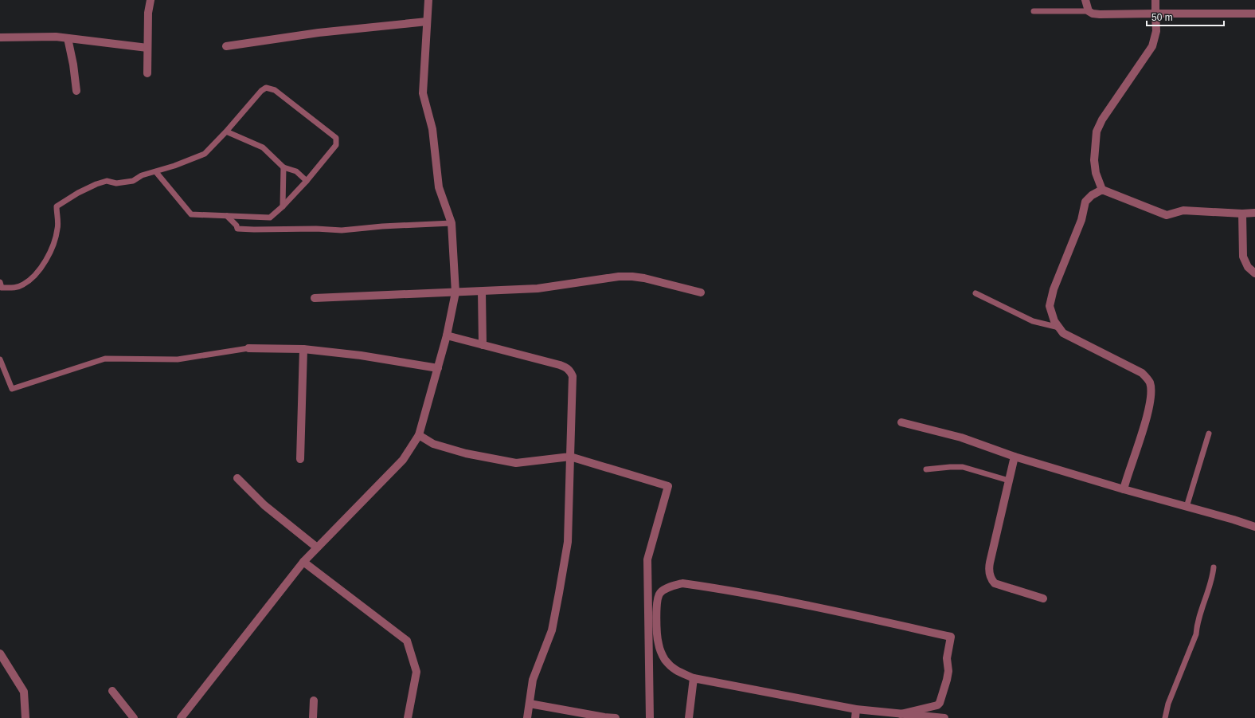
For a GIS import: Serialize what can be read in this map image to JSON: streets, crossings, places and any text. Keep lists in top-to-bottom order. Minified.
{"scale_bar":"50 m"}
